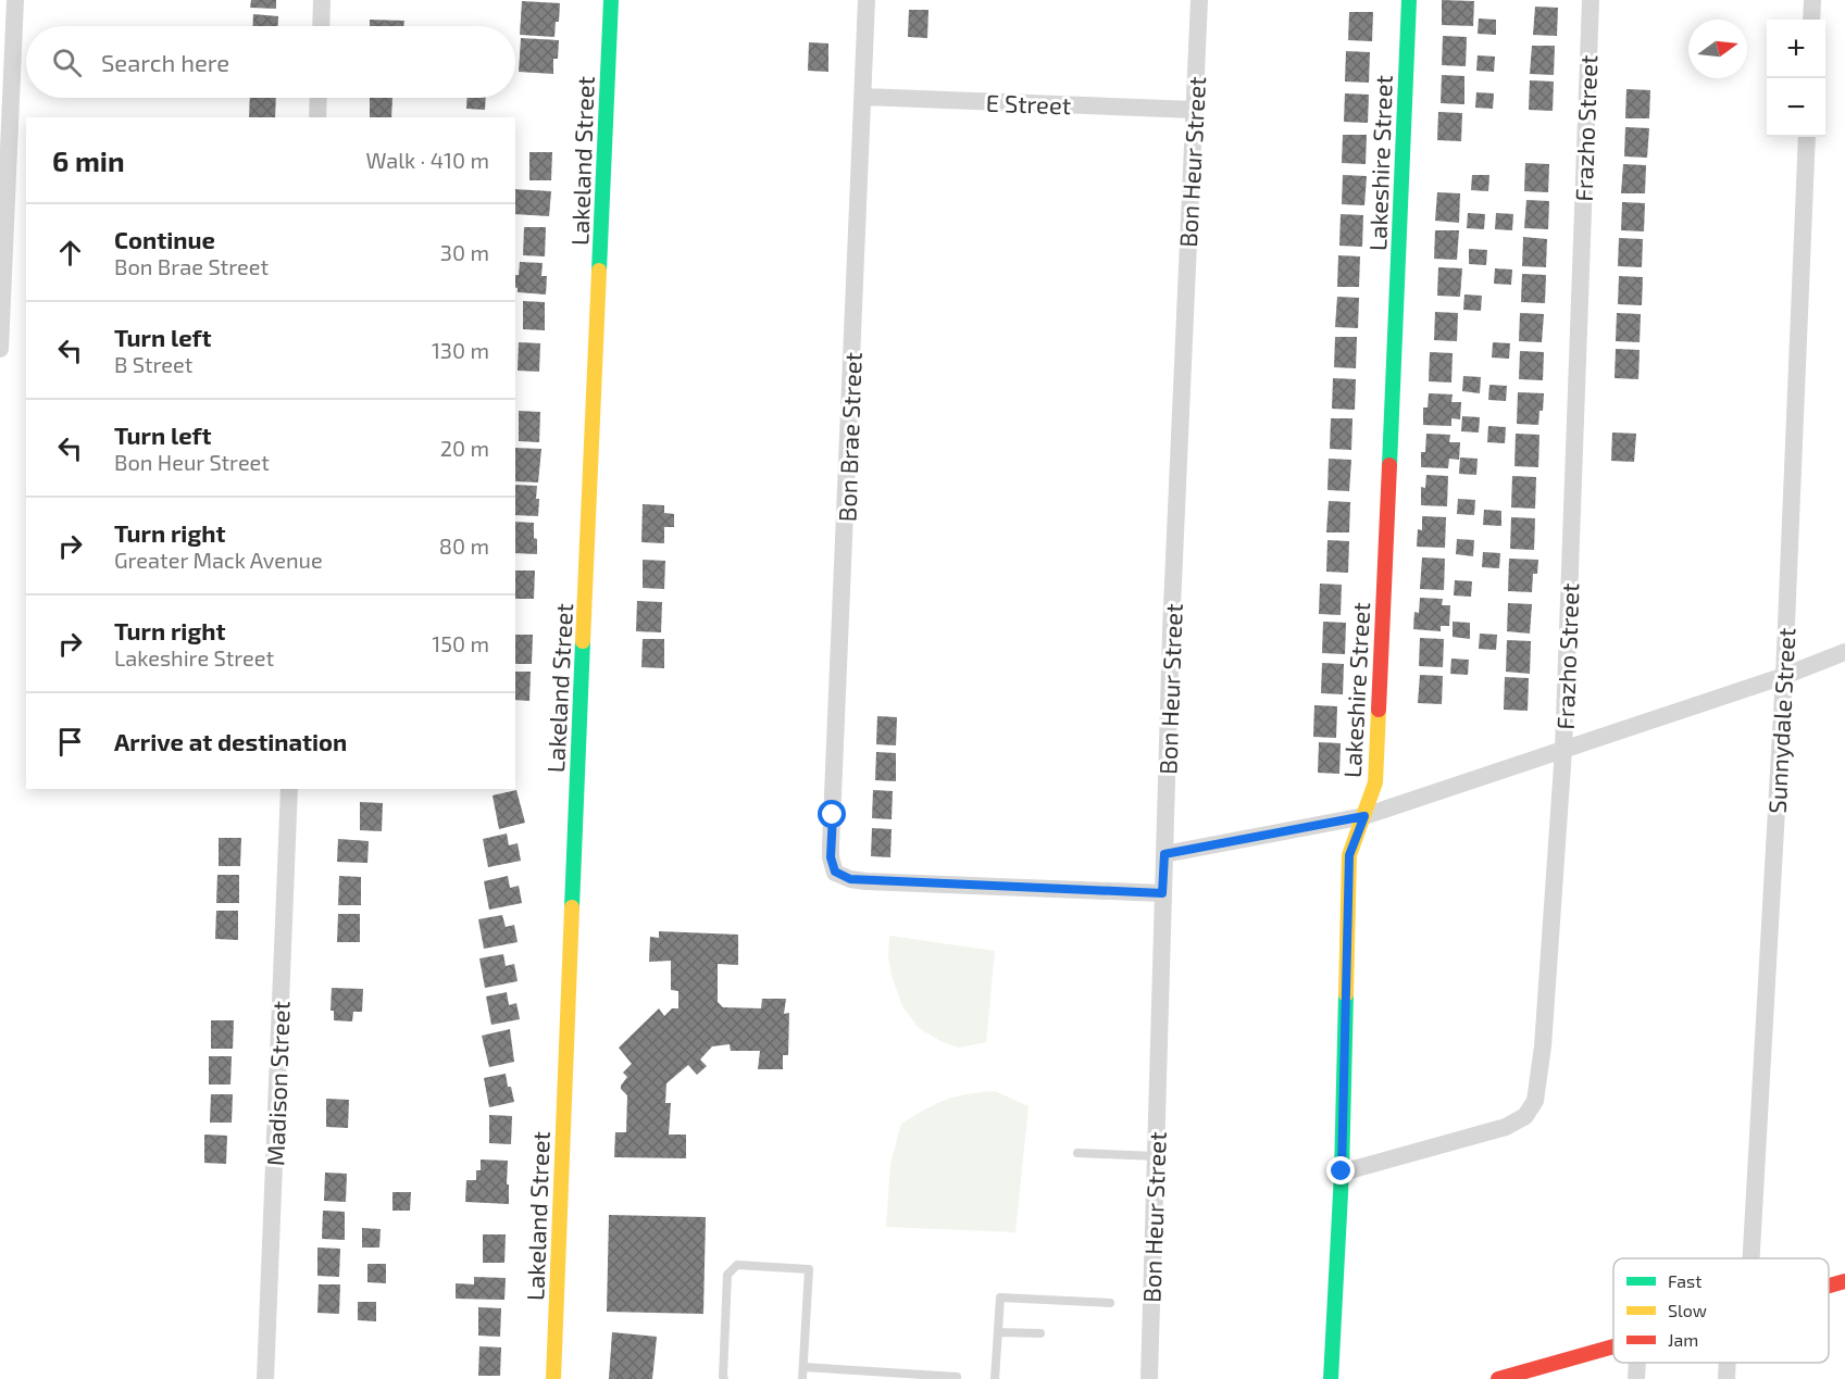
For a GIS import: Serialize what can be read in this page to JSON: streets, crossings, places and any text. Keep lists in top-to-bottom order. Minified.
{"streets":{"street":["E Street","Frazho Street","Lakeland Street","Bon Heur Street","Lakeshire Street","Bon Brae Street","Sunnydale Street","Madison Street"]},"crossings":[["E Street","Bon Heur Street"],["E Street","Bon Brae Street"],["Frazho Street","Lakeshire Street"],["Bon Heur Street","Bon Brae Street"]],"legend":["Fast","Slow","Jam"],"north":"right","page":{"map_buttons":["+","−"],"search":"Search here","heading":["6 min","Walk · 410 m"],"list":[["Continue","Bon Brae Street","30 m"],["Turn left","B Street","130 m"],["Turn left","Bon Heur Street","20 m"],["Turn right","Greater Mack Avenue","80 m"],["Turn right","Lakeshire Street","150 m"],"Arrive at destination"]}}
